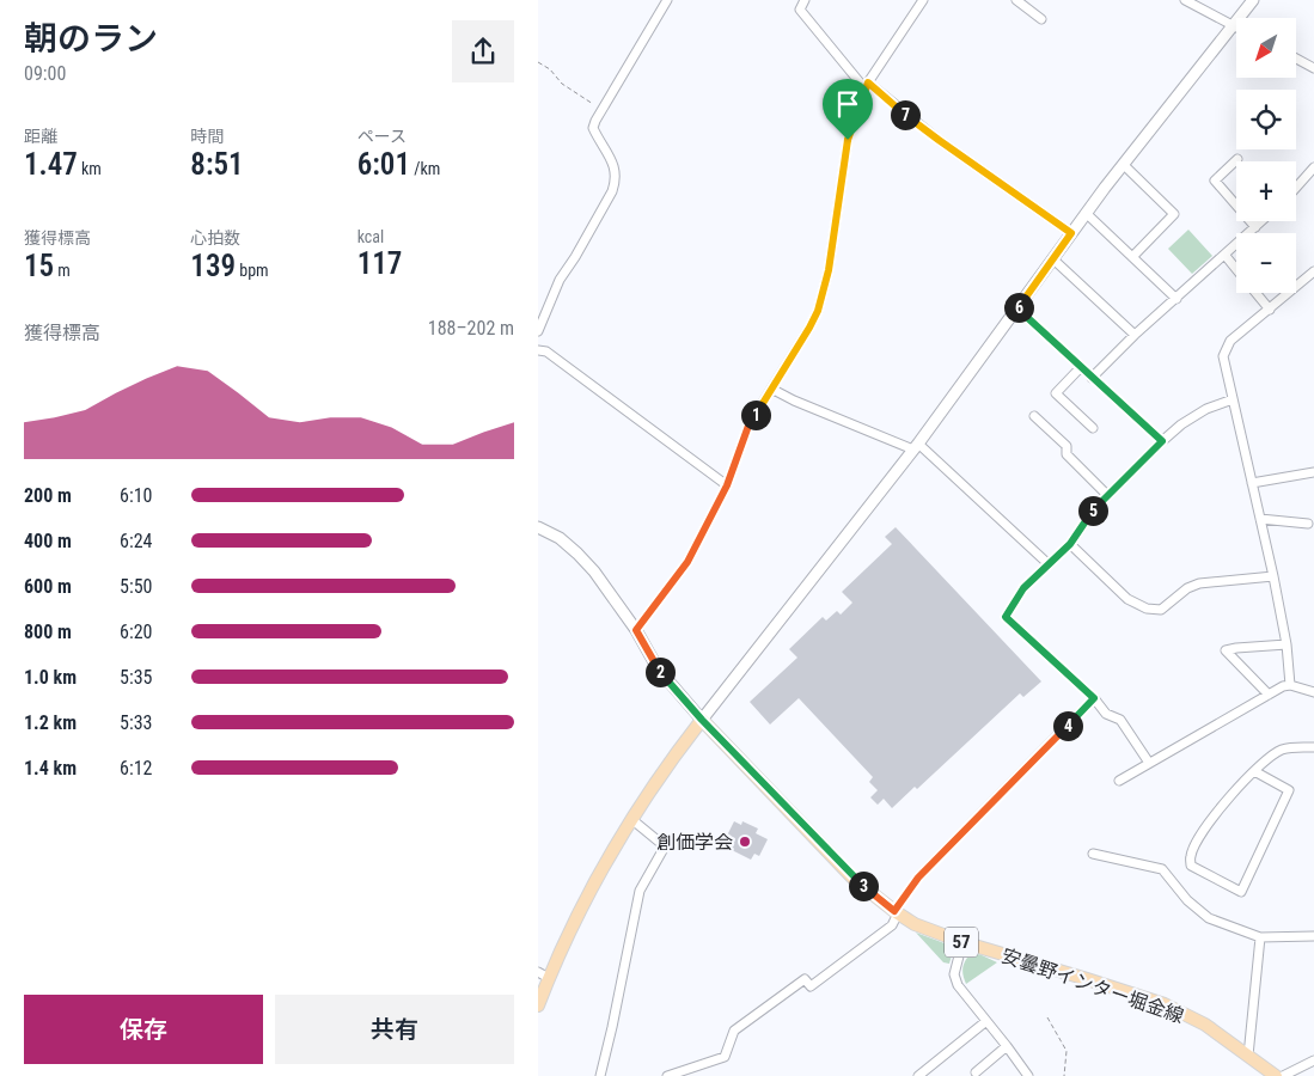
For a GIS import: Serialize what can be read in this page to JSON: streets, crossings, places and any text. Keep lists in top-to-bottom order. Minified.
{"streets":{"main road":["57","安曇野インター堀金線"]},"places":["創価学会"],"north":"bottom left","page":{"heading":["朝のラン","09:00"],"map_buttons":["+","−"],"pins":["7","6","1","5","2","4","3"],"stats":[["距離","1.47 km"],["時間","8:51"],["ペース","6:01 /km"],["獲得標高","15 m"],["心拍数","139 bpm"],["kcal","117"]],"chart":["獲得標高","188–202 m"],"list":[{"name":"200 m","note":"6:10"},{"name":"400 m","note":"6:24"},{"name":"600 m","note":"5:50"},{"name":"800 m","note":"6:20"},{"name":"1.0 km","note":"5:35"},{"name":"1.2 km","note":"5:33"},{"name":"1.4 km","note":"6:12"}],"buttons":["保存","共有"]}}
